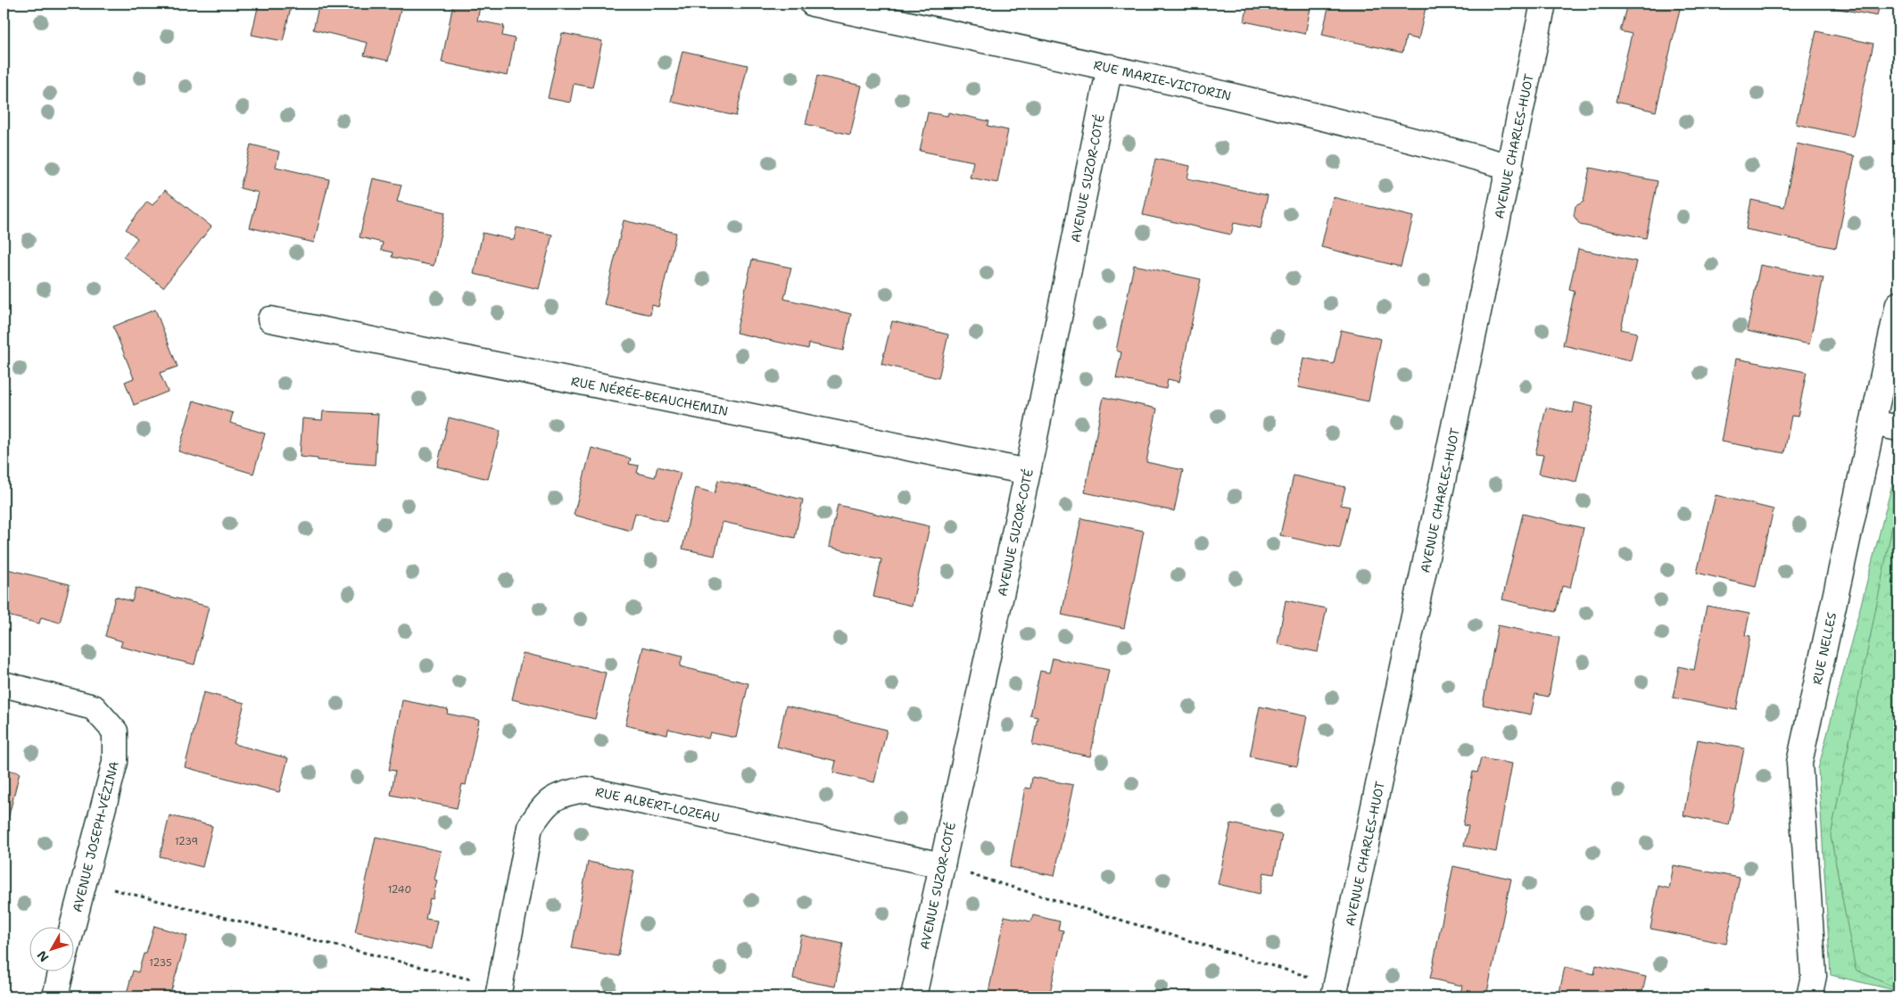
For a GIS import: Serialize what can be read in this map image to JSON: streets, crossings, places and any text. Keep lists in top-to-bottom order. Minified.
{"streets":{"street":["RUE MARIE-VICTORIN","AVENUE CHARLES-HUOT","AVENUE SUZOR-COTÉ","RUE NÉRÉE-BEAUCHEMIN","RUE NELLES","RUE ALBERT-LOZEAU","AVENUE JOSEPH-VÉZINA"]},"crossings":[["RUE MARIE-VICTORIN","AVENUE CHARLES-HUOT"],["RUE MARIE-VICTORIN","AVENUE SUZOR-COTÉ"],["AVENUE SUZOR-COTÉ","RUE NÉRÉE-BEAUCHEMIN"],["AVENUE SUZOR-COTÉ","RUE ALBERT-LOZEAU"]],"house_numbers":["1239","1240","1235"],"north":"bottom left"}
